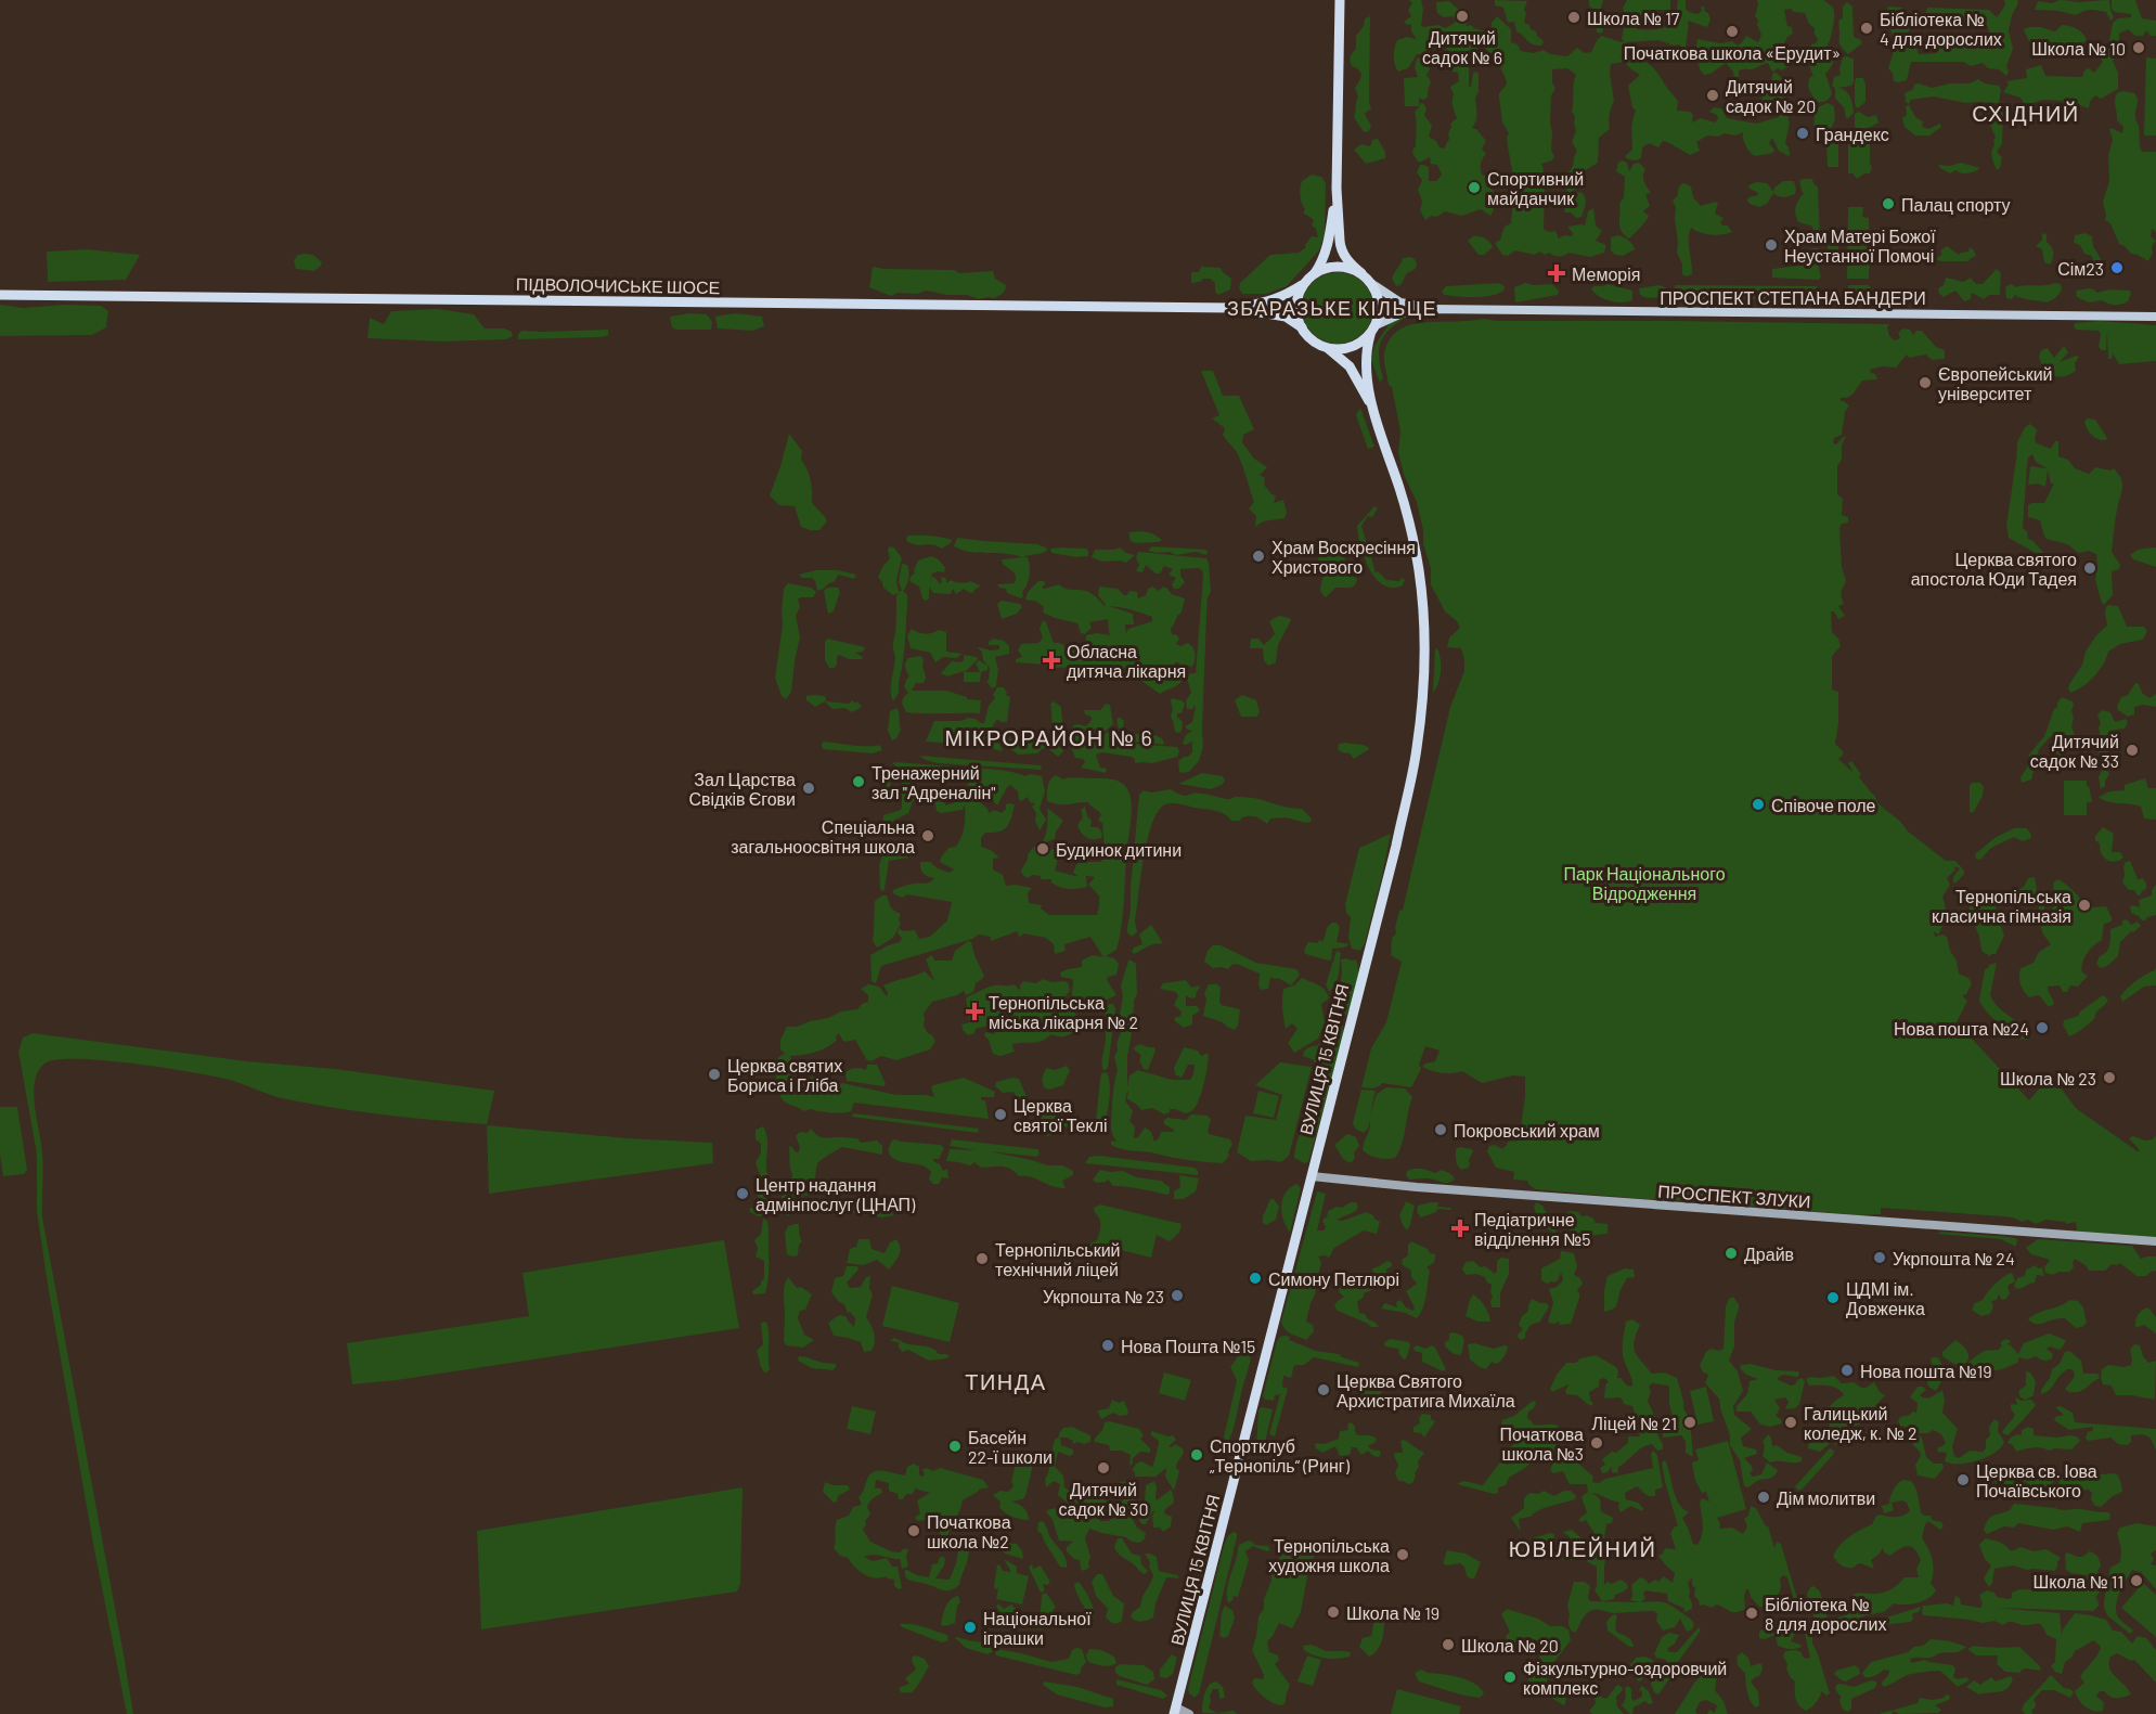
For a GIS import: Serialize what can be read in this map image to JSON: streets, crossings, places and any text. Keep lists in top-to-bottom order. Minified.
{"streets":{"highway":["ПІДВОЛОЧИСЬКЕ ШОСЕ","ВУЛИЦЯ 15 КВІТНЯ"],"main road":["ПРОСПЕКТ СТЕПАНА БАНДЕРИ","ПРОСПЕКТ ЗЛУКИ"]},"crossings":[["ПІДВОЛОЧИСЬКЕ ШОСЕ","ПРОСПЕКТ СТЕПАНА БАНДЕРИ"],["ПІДВОЛОЧИСЬКЕ ШОСЕ","ВУЛИЦЯ 15 КВІТНЯ"],["ПРОСПЕКТ СТЕПАНА БАНДЕРИ","ВУЛИЦЯ 15 КВІТНЯ"],["ВУЛИЦЯ 15 КВІТНЯ","ПРОСПЕКТ ЗЛУКИ"]],"districts":["СХІДНИЙ","ЗБАРАЗЬКЕ КІЛЬЦЕ","МІКРОРАЙОН № 6","ТИНДА","ЮВІЛЕЙНИЙ"],"parks":["Парк Національного Відродження"],"places":{"other":["Дитячий садок № 6","Школа № 17","Бібліотека № 4 для дорослих","Початкова школа «Ерудит»","Школа № 10","Дитячий садок № 20","Грандекс","Спортивний майданчик","Палац спорту","Храм Матері Божої Неустанної Помочі","Сім23","Європейський університет","Храм Воскресіння Христового","Церква святого апостола Юди Тадея","Дитячий садок № 33","Тренажерний зал \"Адреналін\"","Зал Царства Свідків Єгови","Співоче поле","Спеціальна загальноосвітня школа","Будинок дитини","Тернопільська класична гімназія","Нова пошта №24","Церква святих Бориса і Гліба","Школа № 23","Церква святої Теклі","Покровський храм","Центр надання адмінпослуг (ЦНАП)","Драйв","Укрпошта № 24","Тернопільський технічний ліцей","Симону Петлюрі","Укрпошта № 23","ЦДМІ ім. Довженка","Нова Пошта №15","Нова пошта №19","Церква Святого Архистратига Михаїла","Ліцей № 21","Галицький коледж, к. № 2","Початкова школа №3","Басейн 22-ї школи","Спортклуб „Тернопіль“ (Ринг)","Дитячий садок № 30","Церква св. Іова Почаївського","Дім молитви","Початкова школа №2","Тернопільська художня школа","Школа № 11","Школа № 19","Бібліотека № 8 для дорослих","Національної іграшки","Школа № 20","Фізкультурно-оздоровчий комплекс"],"health":["Меморія","Обласна дитяча лікарня","Тернопільська міська лікарня № 2","Педіатричне відділення №5"]}}
